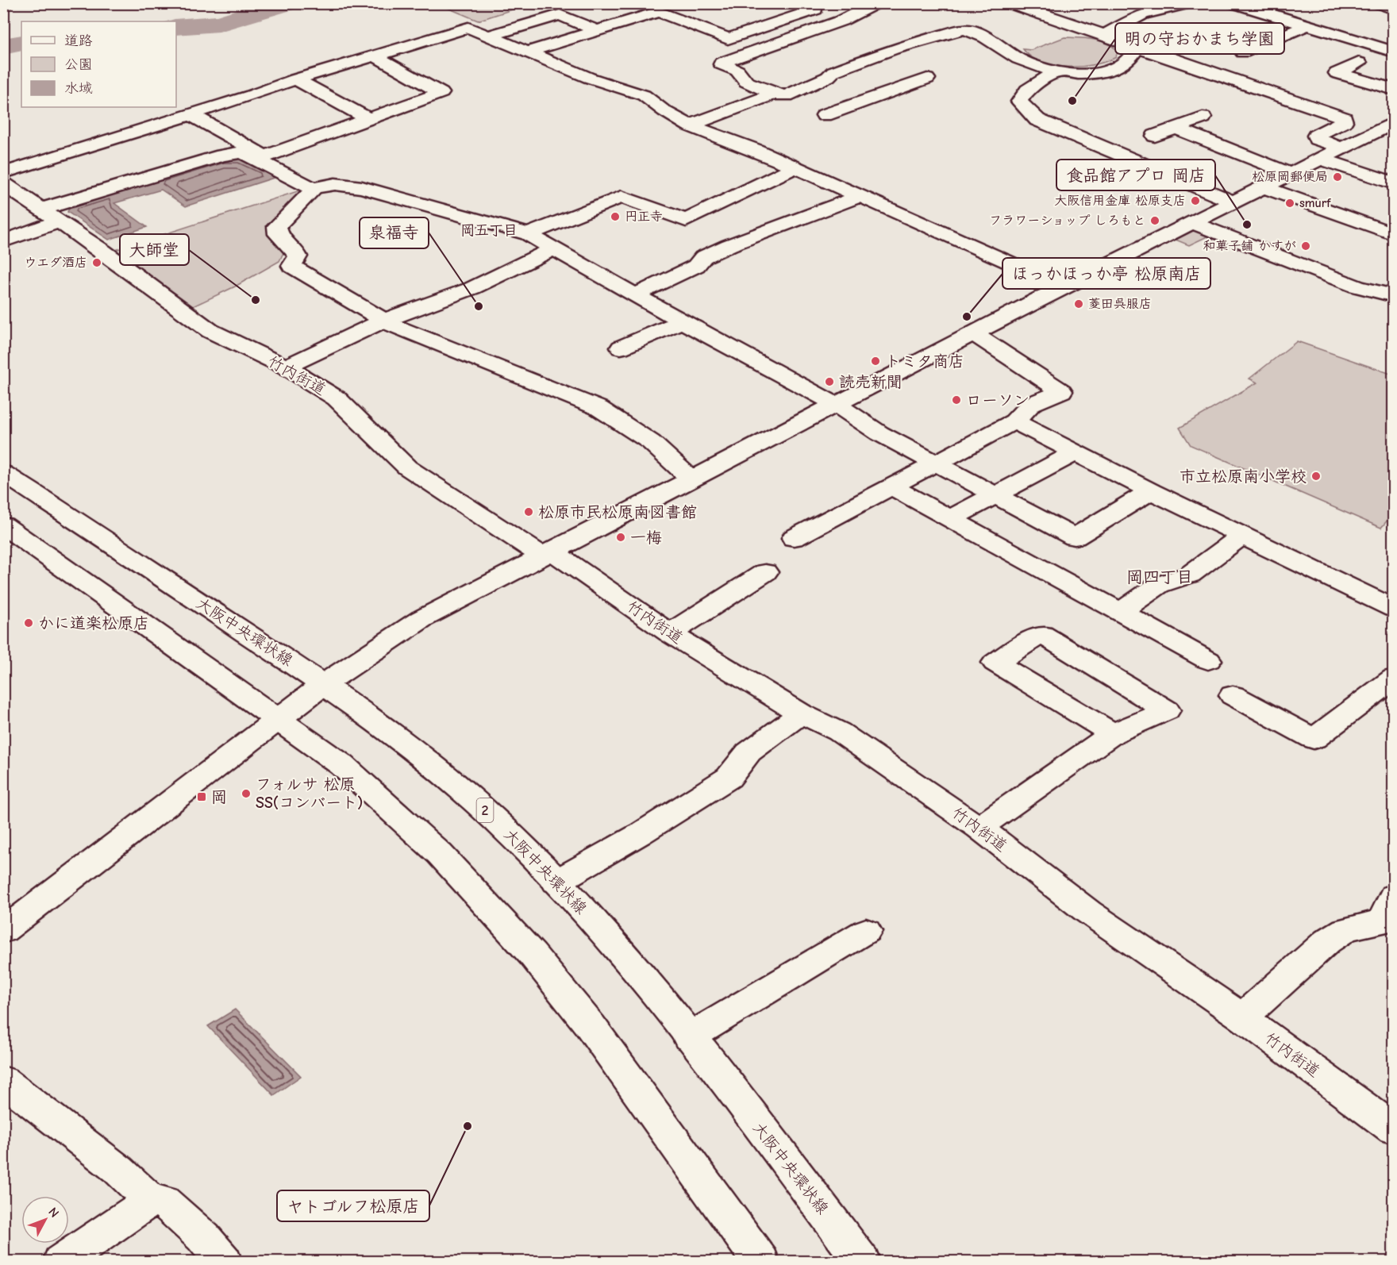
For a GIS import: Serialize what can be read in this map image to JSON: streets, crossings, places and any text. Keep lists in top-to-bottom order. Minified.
{"streets":{"street":["竹内街道","大阪中央環状線","2"]},"districts":["岡五丁目","岡四丁目"],"places":{"other":["明の守おかまち学園","松原岡郵便局","大阪信用金庫 松原支店","smurf","円正寺","フラワーショップ しろもと","食品館アプロ 岡店","和菓子舗 かすが","ウエダ酒店","大師堂","菱田呉服店","泉福寺","ほっかほっか亭 松原南店","トミタ商店","読売新聞","ローソン","市立松原南小学校","松原市民松原南図書館","一梅","かに道楽松原店","フォルサ 松原 SS(コンバート)","ヤトゴルフ松原店"],"transit":["岡"]},"legend":["道路","公園","水域"],"north":"top right"}
